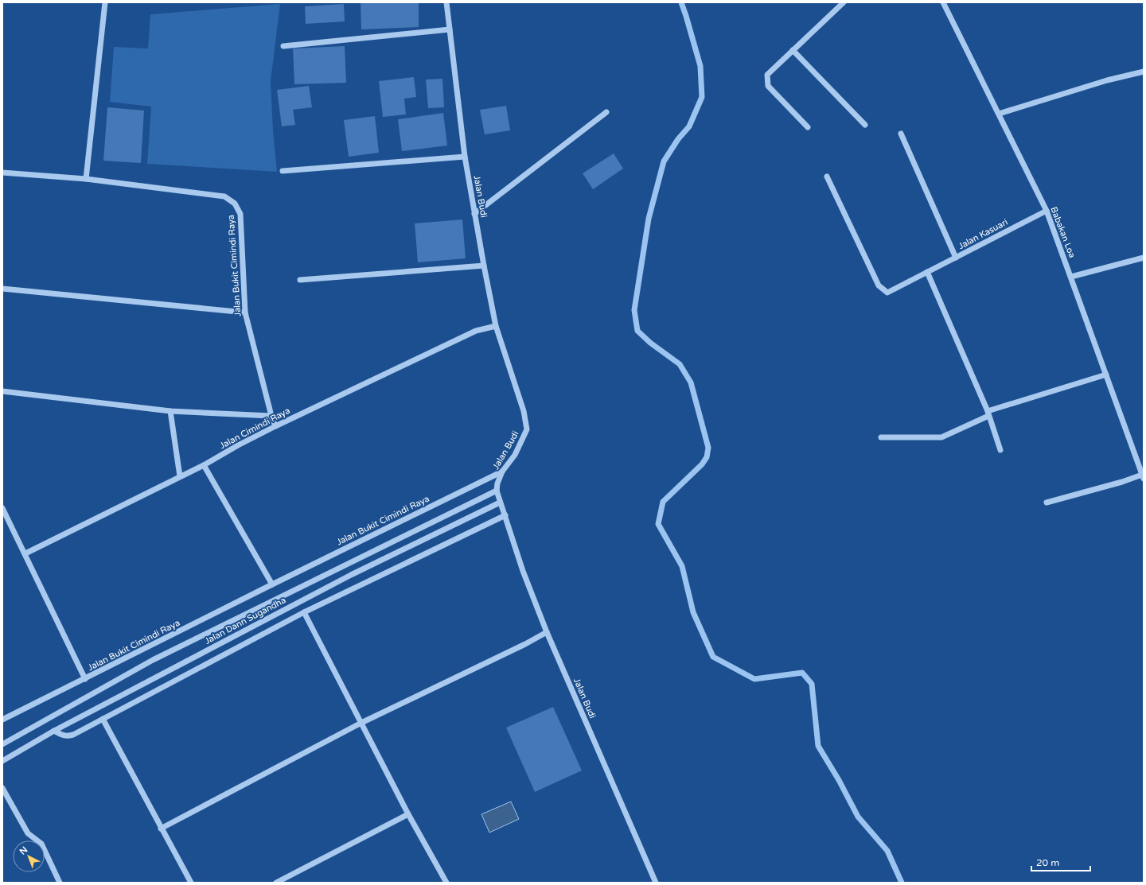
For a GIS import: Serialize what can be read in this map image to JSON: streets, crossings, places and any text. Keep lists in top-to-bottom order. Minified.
{"streets":{"street":["Jalan Budi","Babakan Loa","Jalan Kasuari","Jalan Bukit Cimindi Raya","Jalan Cimindi Raya","Jalan Dann Sugandha"]},"crossings":[["Jalan Budi","Jalan Bukit Cimindi Raya"],["Jalan Budi","Jalan Cimindi Raya"],["Jalan Budi","Jalan Dann Sugandha"],["Babakan Loa","Jalan Kasuari"],["Jalan Bukit Cimindi Raya","Jalan Cimindi Raya"]],"scale_bar":"20 m","north":"top left"}
